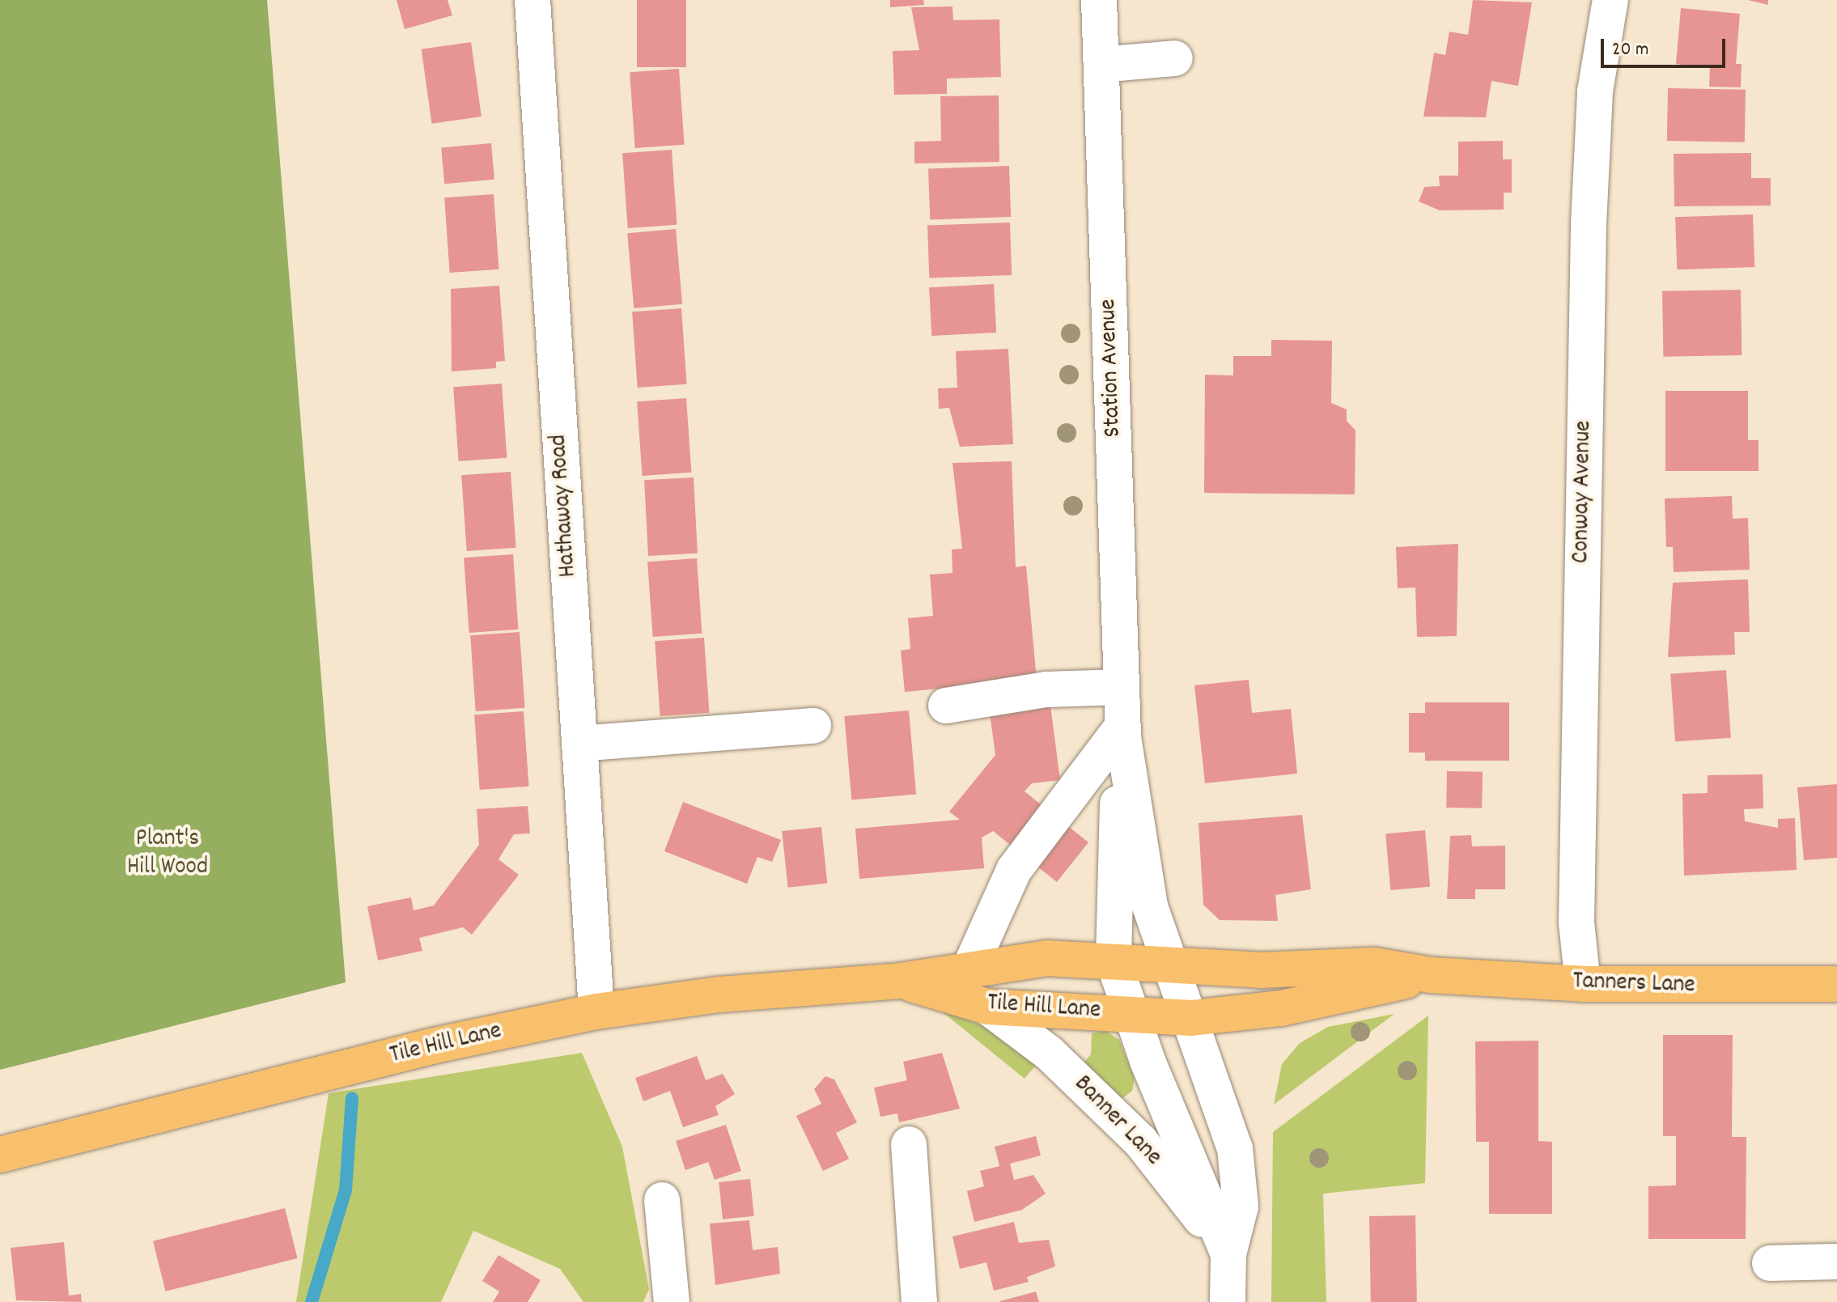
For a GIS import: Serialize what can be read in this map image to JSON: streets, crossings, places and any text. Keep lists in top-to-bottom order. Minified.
{"streets":{"main road":["Tanners Lane","Tile Hill Lane"],"street":["Station Avenue","Conway Avenue","Hathaway Road","Banner Lane"]},"crossings":[["Station Avenue","Tanners Lane"],["Station Avenue","Tile Hill Lane"],["Station Avenue","Banner Lane"],["Conway Avenue","Tanners Lane"],["Hathaway Road","Tile Hill Lane"],["Tanners Lane","Tile Hill Lane"],["Tanners Lane","Banner Lane"],["Tile Hill Lane","Banner Lane"]],"parks":["Plant's Hill Wood"],"scale_bar":"20 m"}
